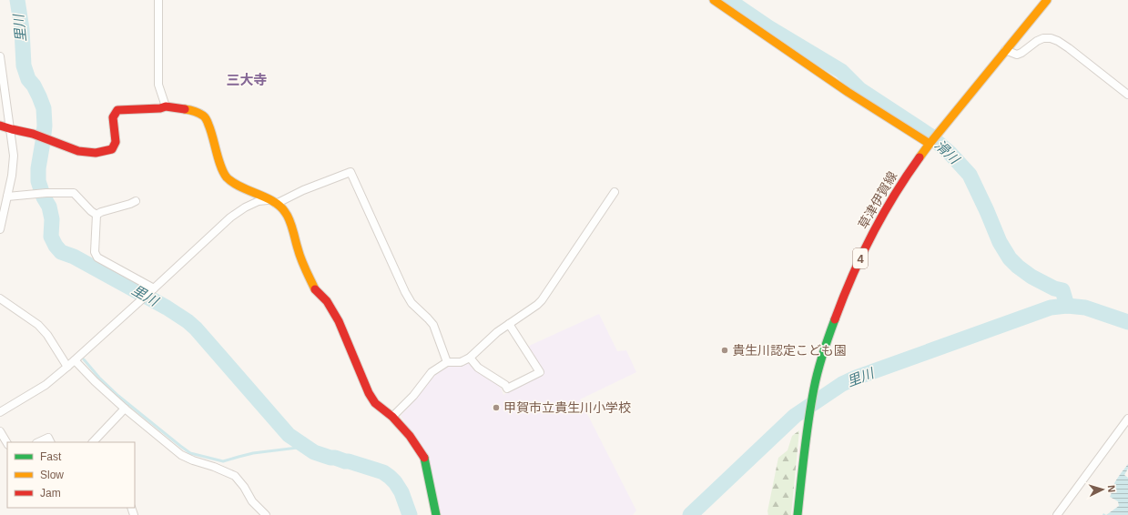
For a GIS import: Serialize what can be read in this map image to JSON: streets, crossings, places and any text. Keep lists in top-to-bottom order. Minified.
{"streets":{"street":["草津伊賀線","4"]},"districts":["三大寺"],"water":["里川","滑川"],"places":["貴生川認定こども園","甲賀市立貴生川小学校"],"legend":["Fast","Slow","Jam"],"north":"right"}
